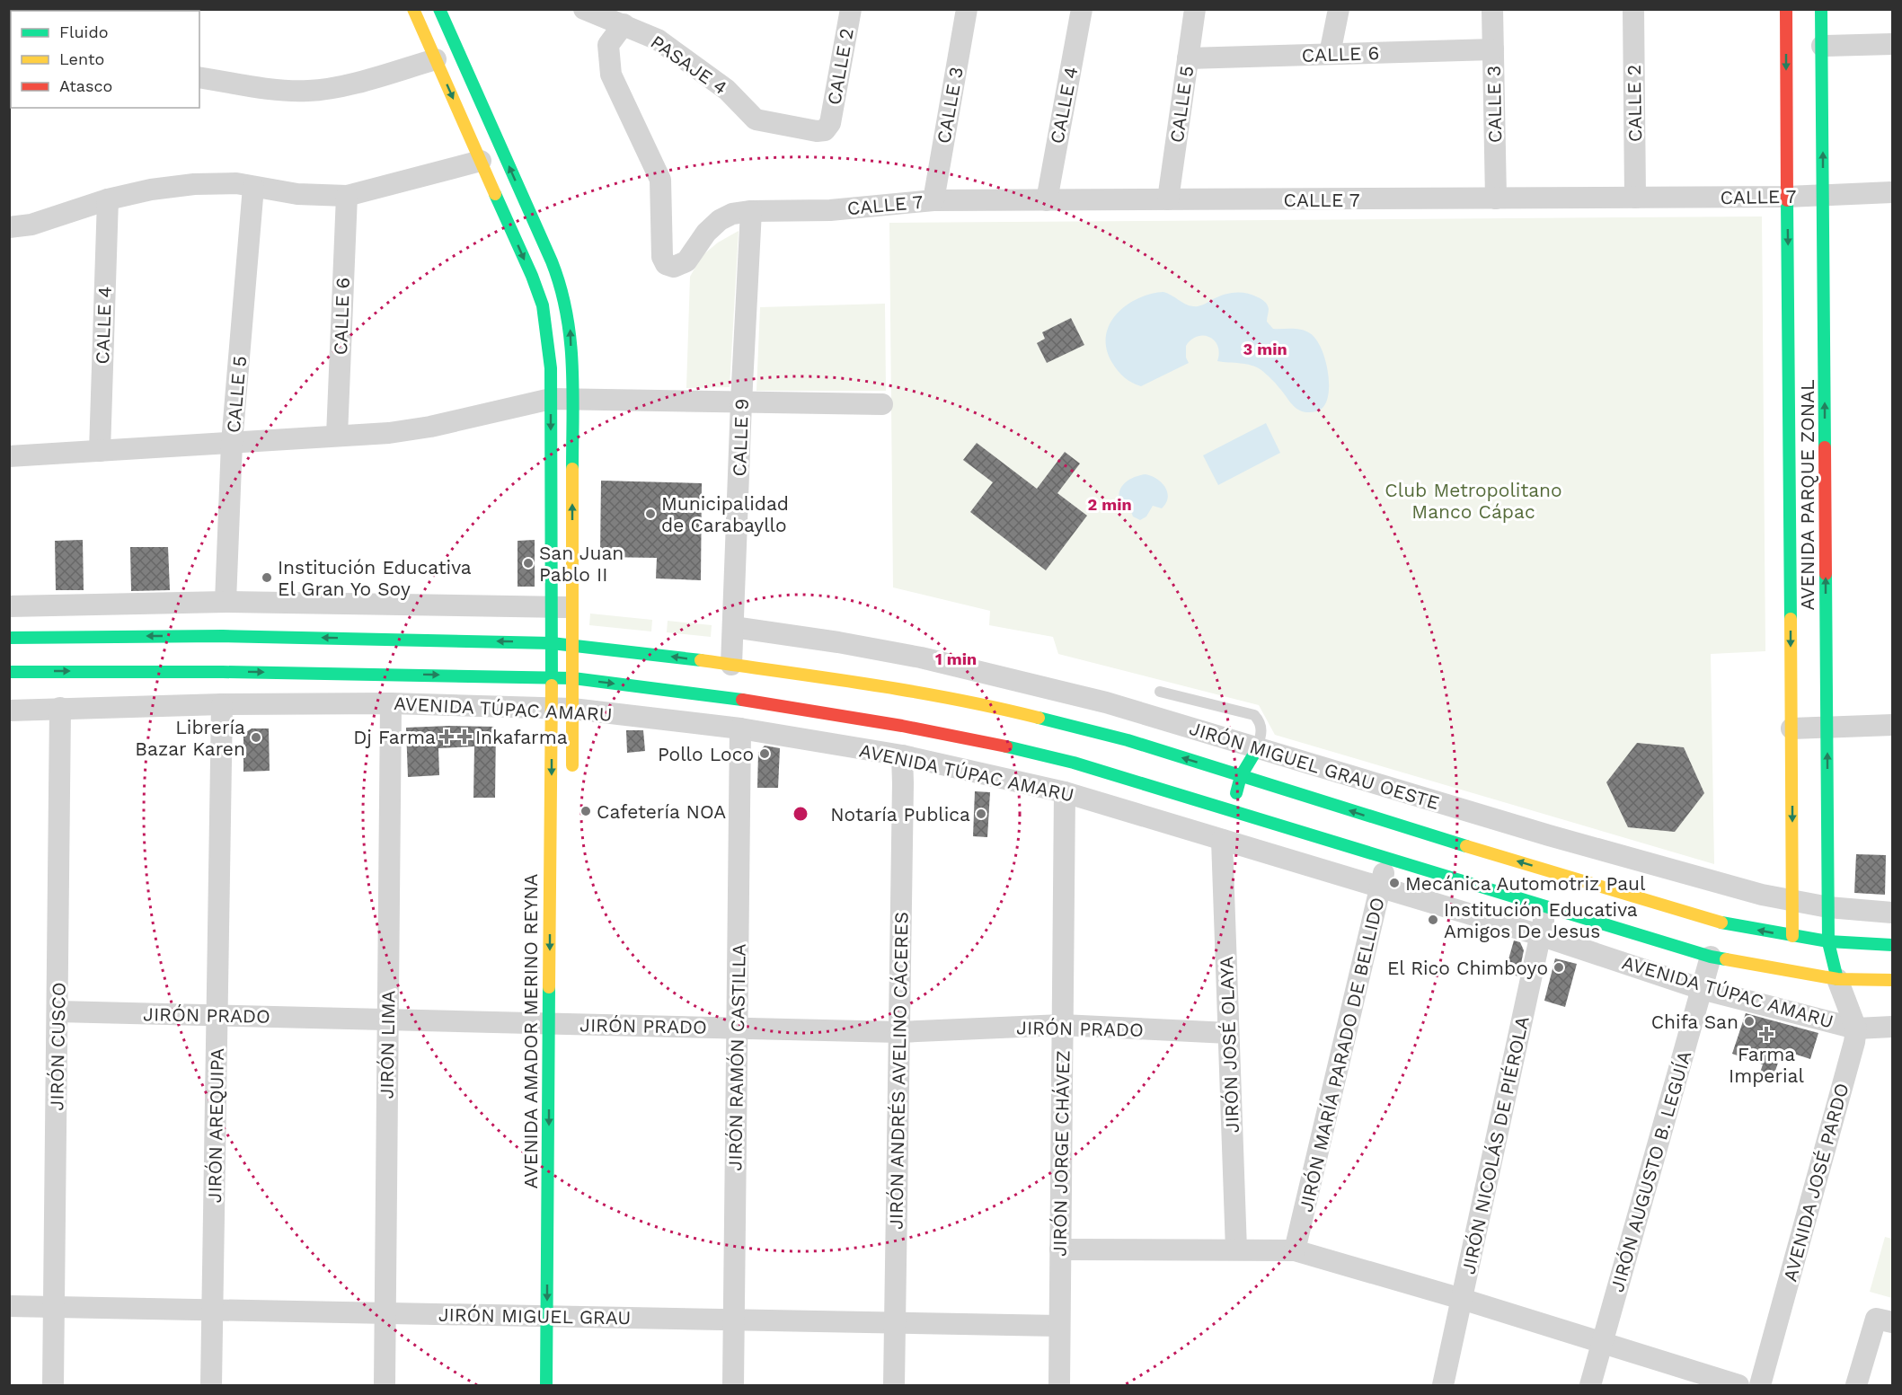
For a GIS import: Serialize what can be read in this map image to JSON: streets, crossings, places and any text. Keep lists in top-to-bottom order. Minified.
{"streets":{"main road":["AVENIDA PARQUE ZONAL","AVENIDA TÚPAC AMARU","AVENIDA AMADOR MERINO REYNA"],"street":["CALLE 6","PASAJE 4","CALLE 2","CALLE 5","CALLE 3","CALLE 4","CALLE 7","CALLE 9","JIRÓN MIGUEL GRAU OESTE","JIRÓN PRADO","JIRÓN LIMA","JIRÓN JOSÉ OLAYA","JIRÓN CUSCO","JIRÓN MARÍA PARADO DE BELLIDO","JIRÓN RAMÓN CASTILLA","JIRÓN ANDRÉS AVELINO CÁCERES","JIRÓN AREQUIPA","JIRÓN NICOLÁS DE PIÉROLA","JIRÓN JORGE CHÁVEZ","JIRÓN AUGUSTO B. LEGUÍA","AVENIDA JOSÉ PARDO","JIRÓN MIGUEL GRAU"]},"crossings":[["CALLE 6","CALLE 5"],["CALLE 6","CALLE 3"],["PASAJE 4","CALLE 2"],["PASAJE 4","CALLE 7"],["CALLE 2","CALLE 7"],["CALLE 5","CALLE 7"],["CALLE 3","CALLE 7"],["CALLE 4","CALLE 7"],["CALLE 7","CALLE 9"],["CALLE 7","AVENIDA PARQUE ZONAL"],["CALLE 9","JIRÓN MIGUEL GRAU OESTE"],["AVENIDA PARQUE ZONAL","AVENIDA TÚPAC AMARU"],["AVENIDA PARQUE ZONAL","JIRÓN MIGUEL GRAU OESTE"],["AVENIDA TÚPAC AMARU","AVENIDA AMADOR MERINO REYNA"],["AVENIDA TÚPAC AMARU","JIRÓN LIMA"],["AVENIDA TÚPAC AMARU","JIRÓN JOSÉ OLAYA"],["AVENIDA TÚPAC AMARU","JIRÓN CUSCO"],["AVENIDA TÚPAC AMARU","JIRÓN MARÍA PARADO DE BELLIDO"],["AVENIDA TÚPAC AMARU","JIRÓN RAMÓN CASTILLA"],["AVENIDA TÚPAC AMARU","JIRÓN ANDRÉS AVELINO CÁCERES"],["AVENIDA TÚPAC AMARU","JIRÓN AREQUIPA"],["AVENIDA TÚPAC AMARU","JIRÓN NICOLÁS DE PIÉROLA"],["AVENIDA TÚPAC AMARU","JIRÓN JORGE CHÁVEZ"],["AVENIDA TÚPAC AMARU","JIRÓN AUGUSTO B. LEGUÍA"],["AVENIDA TÚPAC AMARU","AVENIDA JOSÉ PARDO"],["JIRÓN PRADO","AVENIDA AMADOR MERINO REYNA"],["JIRÓN PRADO","JIRÓN LIMA"],["JIRÓN PRADO","JIRÓN JOSÉ OLAYA"],["JIRÓN PRADO","JIRÓN CUSCO"],["JIRÓN PRADO","JIRÓN RAMÓN CASTILLA"],["JIRÓN PRADO","JIRÓN ANDRÉS AVELINO CÁCERES"],["JIRÓN PRADO","JIRÓN AREQUIPA"],["JIRÓN PRADO","JIRÓN JORGE CHÁVEZ"],["AVENIDA AMADOR MERINO REYNA","JIRÓN MIGUEL GRAU"],["JIRÓN LIMA","JIRÓN MIGUEL GRAU"],["JIRÓN CUSCO","JIRÓN MIGUEL GRAU"],["JIRÓN RAMÓN CASTILLA","JIRÓN MIGUEL GRAU"],["JIRÓN ANDRÉS AVELINO CÁCERES","JIRÓN MIGUEL GRAU"],["JIRÓN AREQUIPA","JIRÓN MIGUEL GRAU"],["JIRÓN JORGE CHÁVEZ","JIRÓN MIGUEL GRAU"]],"one_way":["AVENIDA AMADOR MERINO REYNA"],"parks":["Club Metropolitano Manco Cápac"],"places":{"other":["Municipalidad de Carabayllo","San Juan Pablo II","Institución Educativa El Gran Yo Soy","Librería Bazar Karen","Pollo Loco","Cafetería NOA","Notaría Publica","Mecánica Automotriz Paul","Institución Educativa Amigos De Jesus","El Rico Chimboyo","Chifa San"],"health":["Dj Farma","Inkafarma","Farma Imperial"]},"legend":["Fluido","Lento","Atasco"],"rings":["3 min","2 min","1 min"]}
